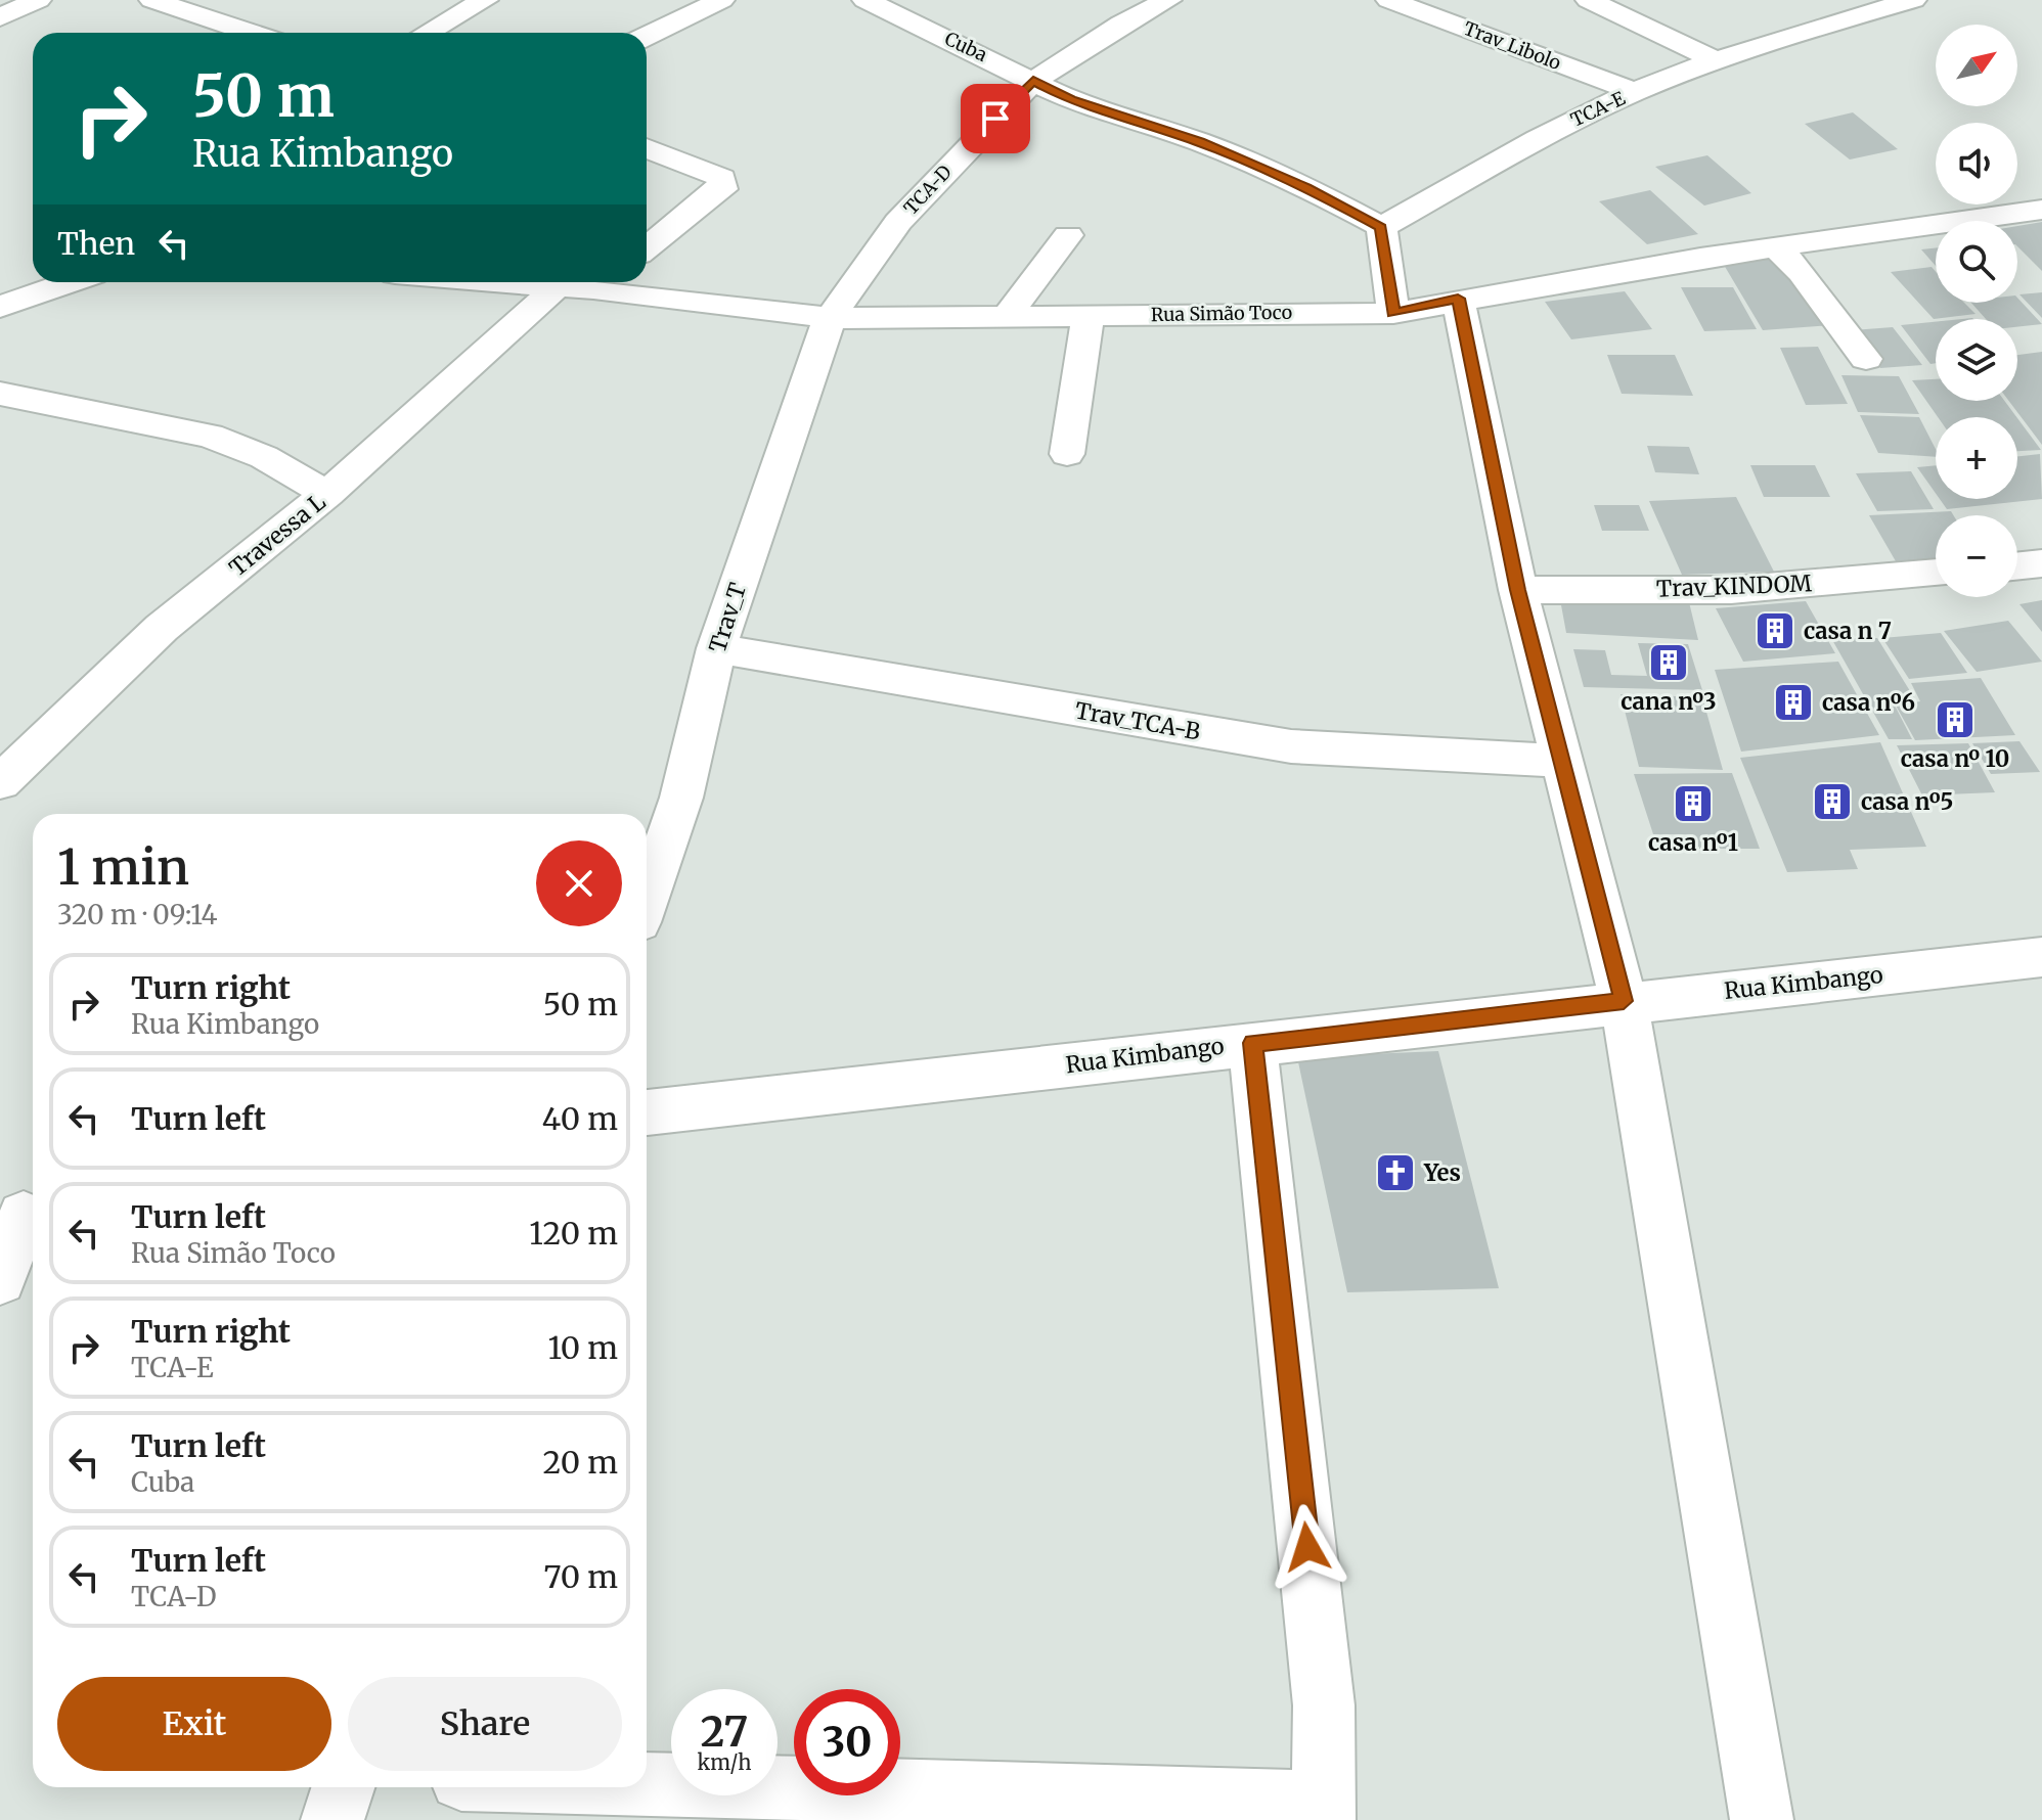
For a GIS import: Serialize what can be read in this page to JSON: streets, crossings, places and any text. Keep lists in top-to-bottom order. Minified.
{"streets":{"street":["Trav_Libolo","Cuba","TCA-E","TCA-D","Rua Simão Toco","Travessa L","Trav_KINDOM","Trav_T","Trav_TCA-B","Rua Kimbango"]},"crossings":[["Trav_Libolo","TCA-E"],["Cuba","TCA-E"],["Cuba","TCA-D"],["TCA-D","Rua Simão Toco"],["TCA-D","Trav_T"],["Rua Simão Toco","Travessa L"],["Rua Simão Toco","Trav_T"],["Trav_T","Trav_TCA-B"]],"places":{"building":["casa n 7","cana nº3","casa nº6","casa nº 10","casa nº5","casa nº1"],"church":["Yes"]},"north":"top right","page":{"map_buttons":["+","−"],"turn":["50 m","Rua Kimbango"],"then":"Then","heading":["1 min","320 m · 09:14"],"list":[{"name":"Turn right","note":"Rua Kimbango","value":"50 m"},{"name":"Turn left","value":"40 m"},{"name":"Turn left","note":"Rua Simão Toco","value":"120 m"},{"name":"Turn right","note":"TCA-E","value":"10 m"},{"name":"Turn left","note":"Cuba","value":"20 m"},{"name":"Turn left","note":"TCA-D","value":"70 m"}],"buttons":["Exit","Share"],"speed":"27 km/h","limit":"30"}}
